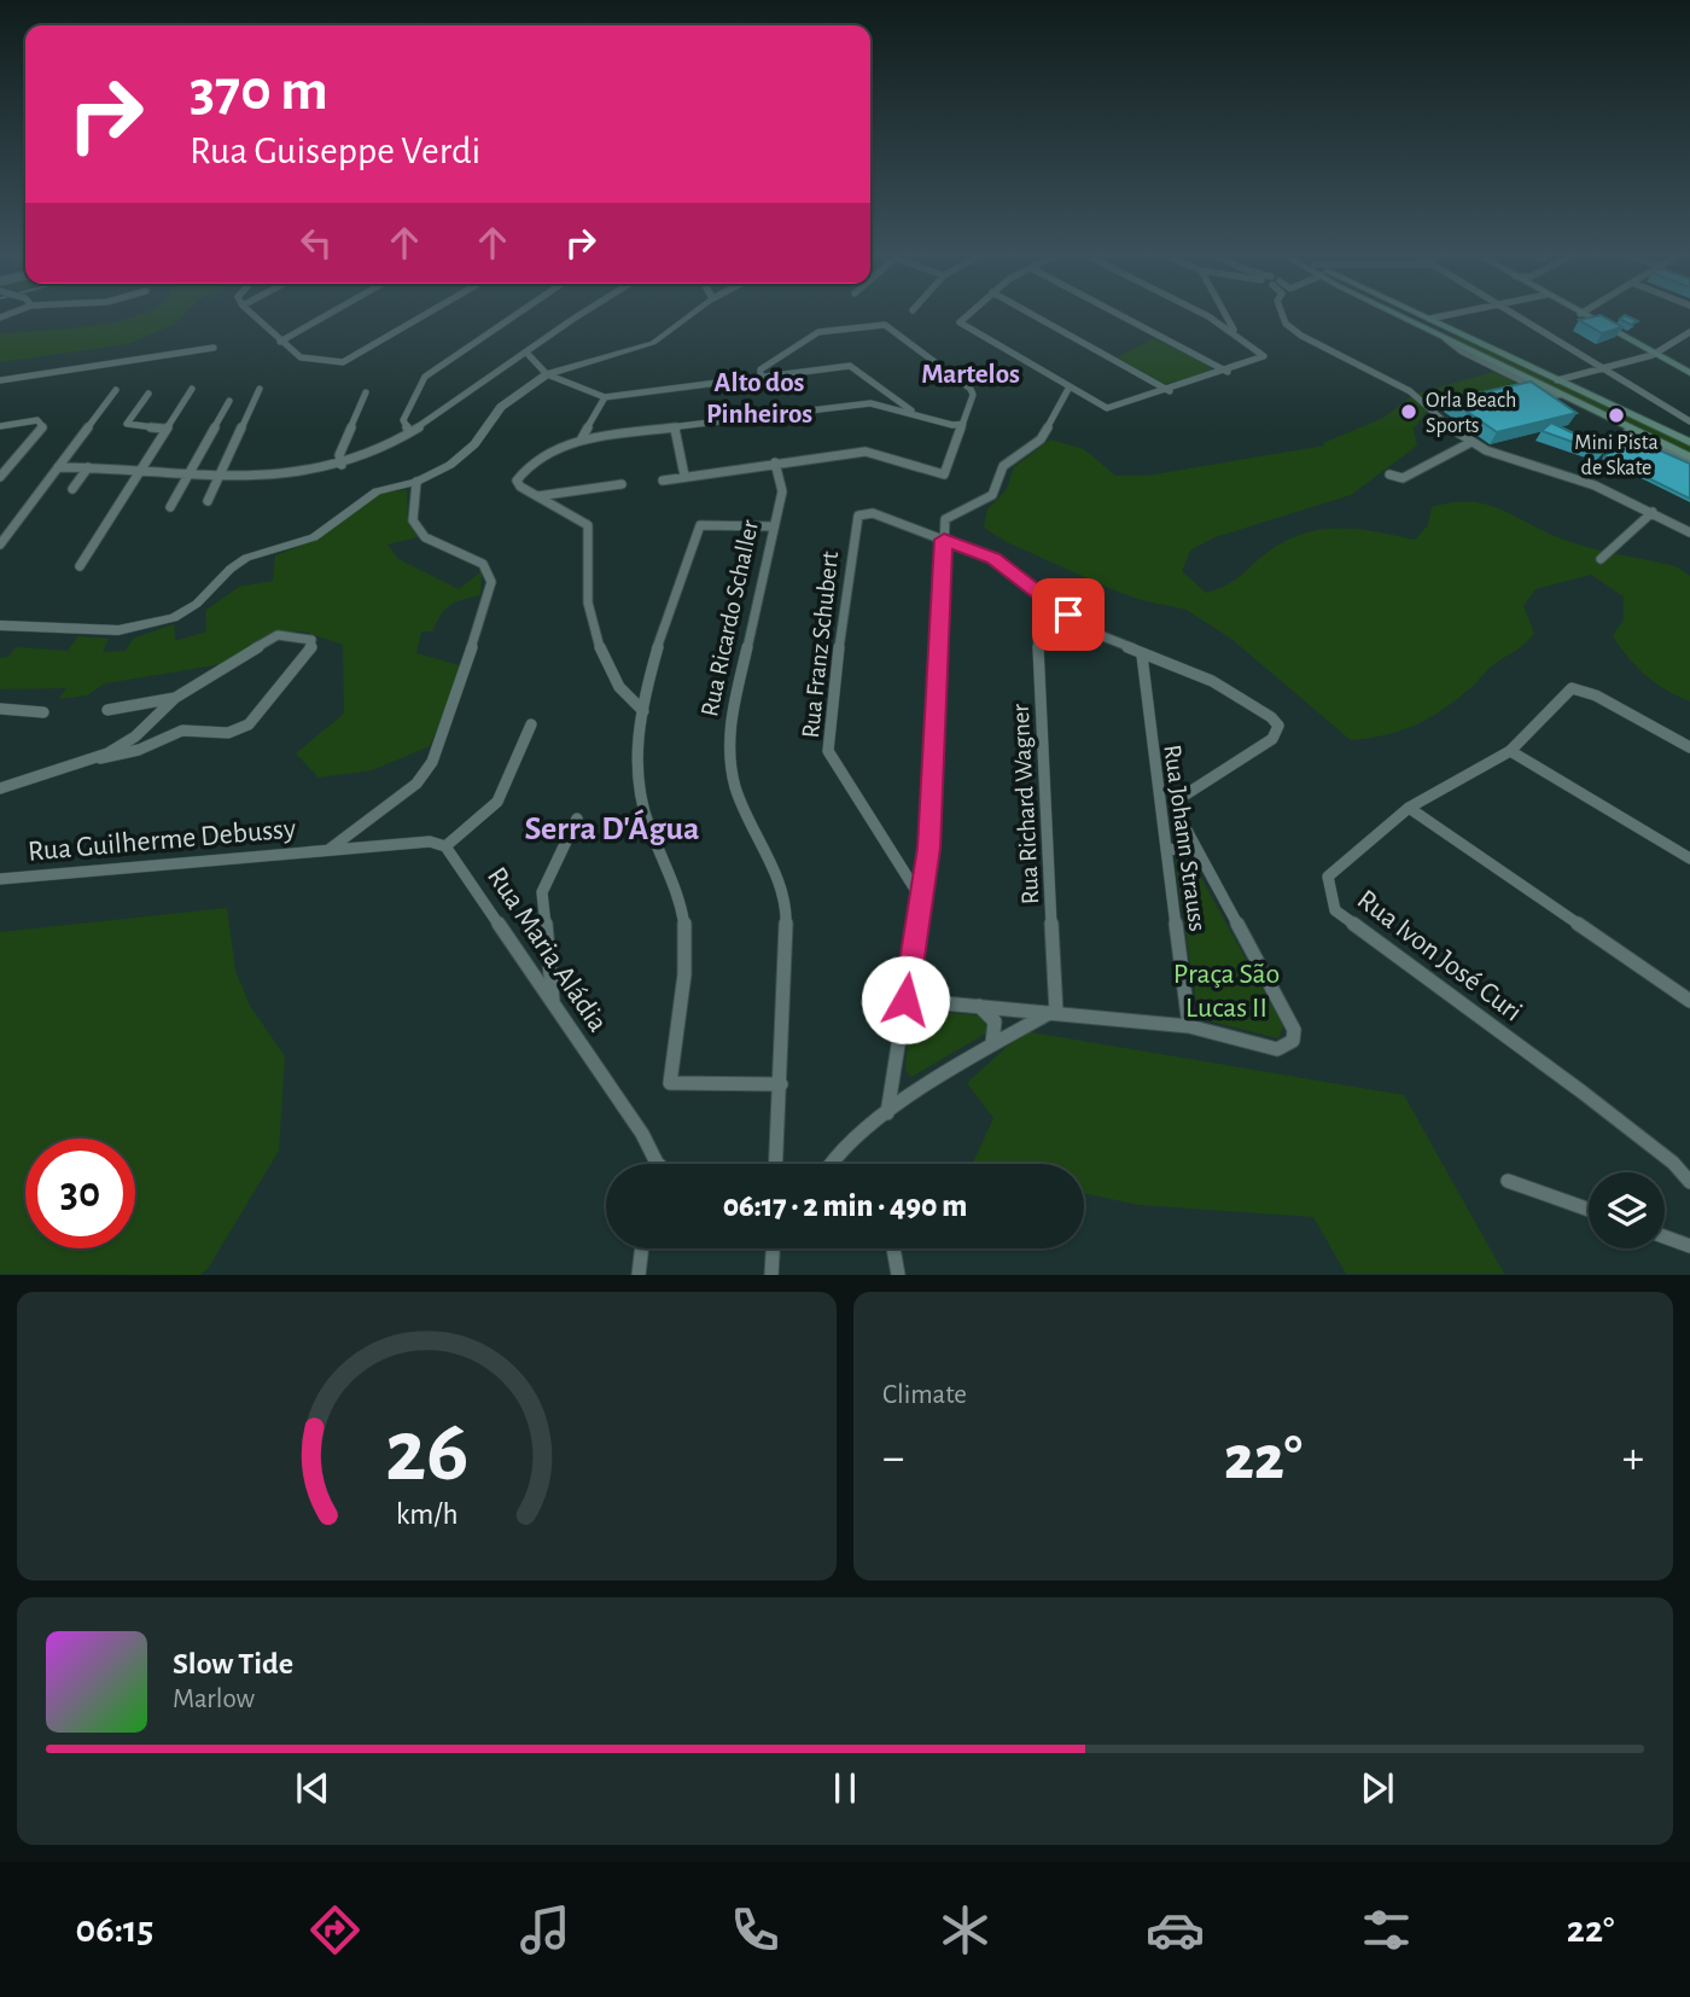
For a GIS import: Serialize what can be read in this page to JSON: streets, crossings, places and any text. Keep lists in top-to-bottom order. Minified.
{"streets":{"street":["Rua Ricardo Schaller","Rua Franz Schubert","Rua Richard Wagner","Rua Johann Strauss","Rua Guilherme Debussy","Rua Maria Aládia","Rua Ivon José Curi"]},"districts":["Martelos","Alto dos Pinheiros","Serra D'Água"],"parks":["Praça São Lucas II"],"places":["Orla Beach Sports","Mini Pista de Skate"],"page":{"turn":["370 m","Rua Guiseppe Verdi"],"limit":"30","trip":"06:17 · 2 min · 490 m","tile":"Climate","heat":["−","22°","+"],"song":["Slow Tide","Marlow"],"tabs":["06:15","22°"],"gauge":["26","km/h"]}}
